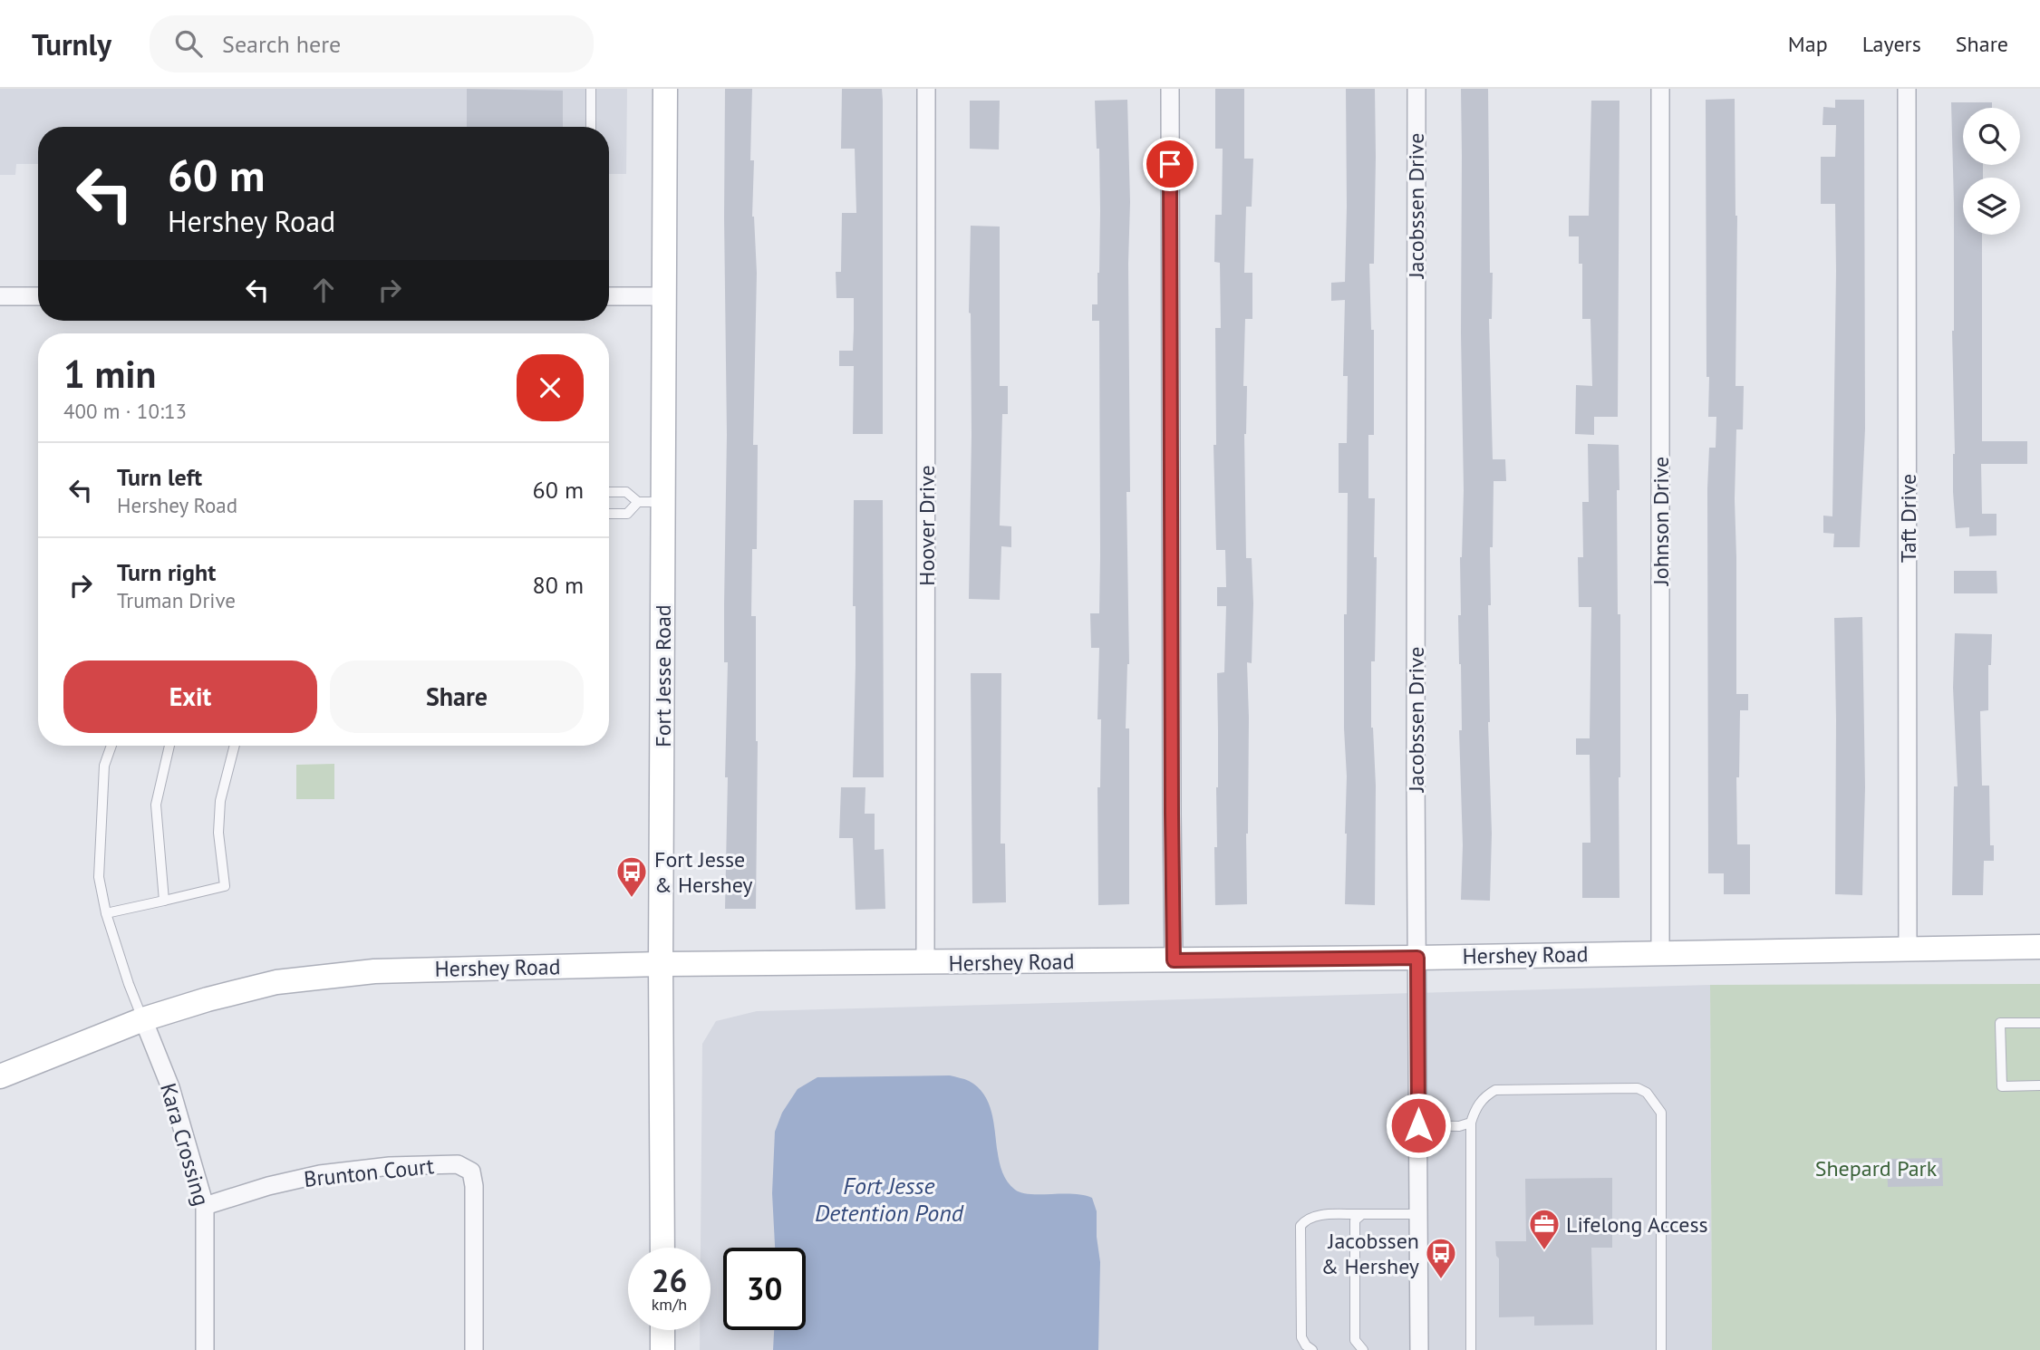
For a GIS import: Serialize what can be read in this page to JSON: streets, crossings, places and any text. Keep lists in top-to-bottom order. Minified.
{"streets":{"main road":["Fort Jesse Road","Hershey Road"],"street":["Jacobssen Drive","Taft Drive","Johnson Drive","Hoover Drive","Kara Crossing","Brunton Court"]},"crossings":[["Jacobssen Drive","Hershey Road"],["Taft Drive","Hershey Road"],["Johnson Drive","Hershey Road"],["Hoover Drive","Hershey Road"],["Fort Jesse Road","Hershey Road"],["Hershey Road","Kara Crossing"],["Kara Crossing","Brunton Court"]],"water":["Fort Jesse Detention Pond"],"parks":["Shepard Park"],"places":{"bus stop":["Fort Jesse & Hershey","Jacobssen & Hershey"],"office":["Lifelong Access"]},"page":{"header":"Turnly","search":"Search here","nav":["Map","Layers","Share"],"turn":["60 m","Hershey Road"],"heading":["1 min","400 m · 10:13"],"list":[{"name":"Turn left","note":"Hershey Road","value":"60 m"},{"name":"Turn right","note":"Truman Drive","value":"80 m"}],"buttons":["Exit","Share"],"speed":"26 km/h","limit":"30"}}
